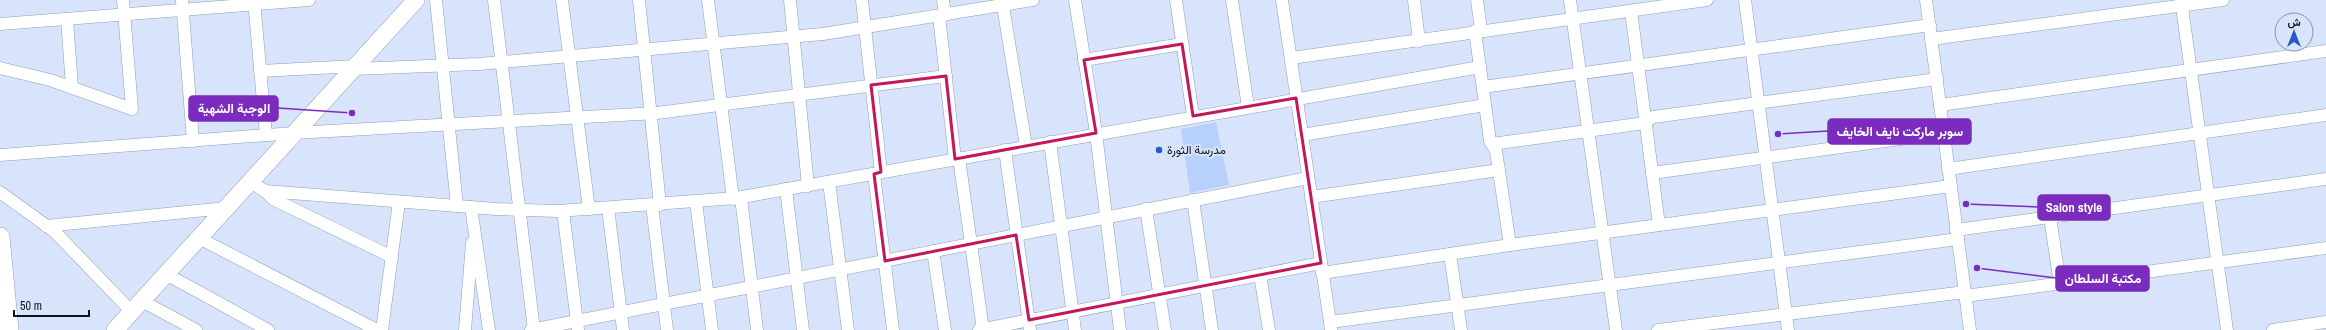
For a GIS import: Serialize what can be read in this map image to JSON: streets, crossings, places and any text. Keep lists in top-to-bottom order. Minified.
{"places":["الوجبة الشهية","سوبر ماركت نايف الخايف","مدرسة الثورة","Salon style","مكتبة السلطان"],"scale_bar":"50 m","north":"top"}
